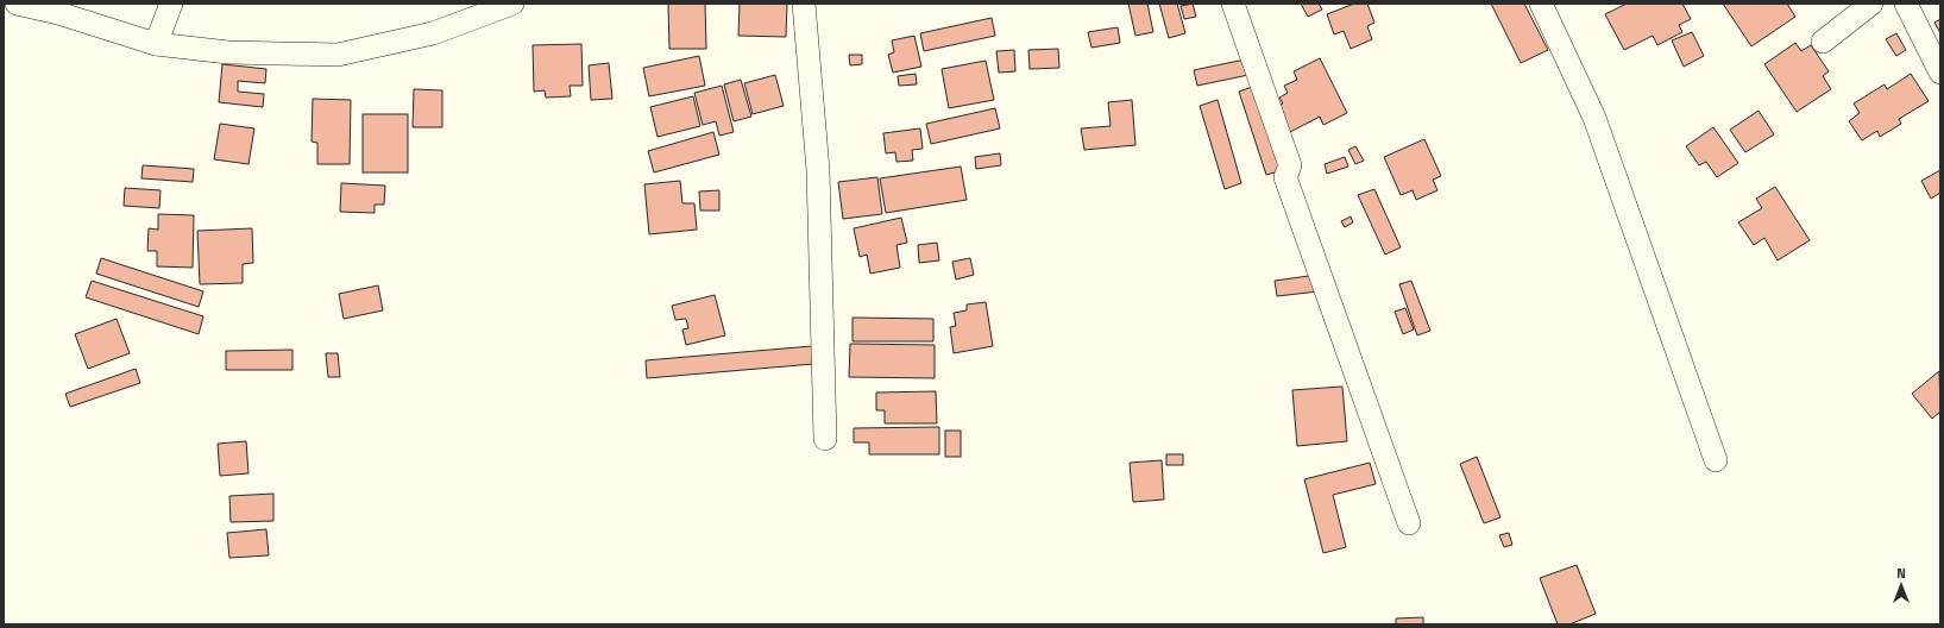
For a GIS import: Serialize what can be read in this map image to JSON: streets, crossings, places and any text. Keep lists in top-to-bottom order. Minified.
{"north":"top"}
